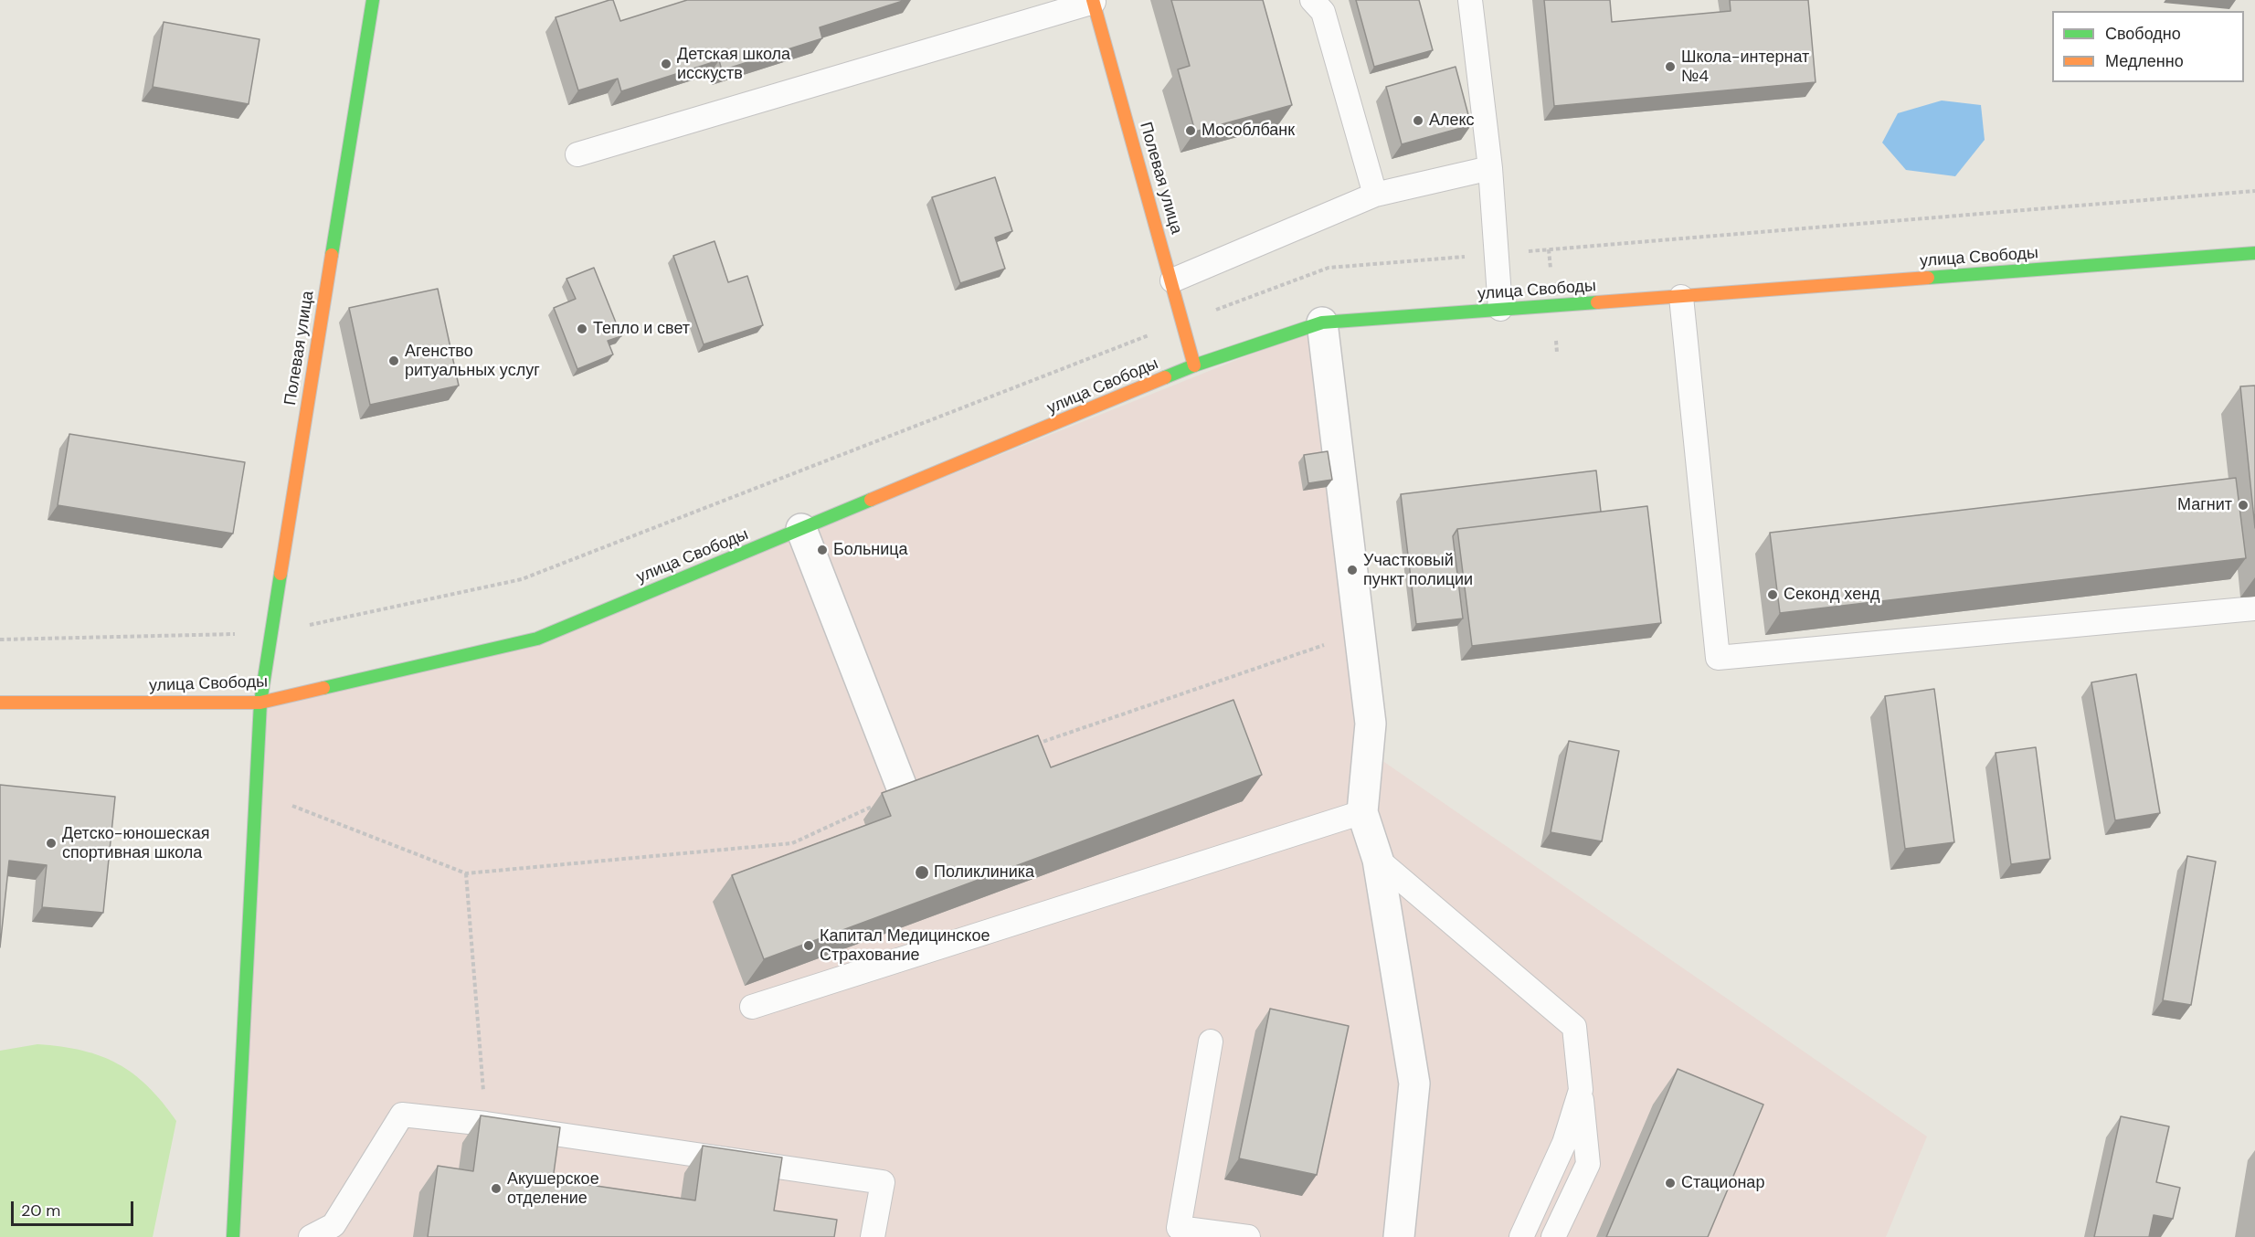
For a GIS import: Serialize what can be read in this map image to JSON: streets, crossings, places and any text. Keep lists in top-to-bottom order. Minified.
{"streets":{"main road":["Полевая улица","улица Свободы"]},"crossings":[["Полевая улица","улица Свободы"]],"places":["Детская школа исскуств","Школа-интернат №4","Алекс","Мособлбанк","Тепло и свет","Агенство ритуальных услуг","Магнит","Больница","Участковый пункт полиции","Секонд хенд","Детско-юношеская спортивная школа","Поликлиника","Капитал Медицинское Страхование","Стационар","Акушерское отделение"],"legend":["Свободно","Медленно"],"scale_bar":"20 m"}
